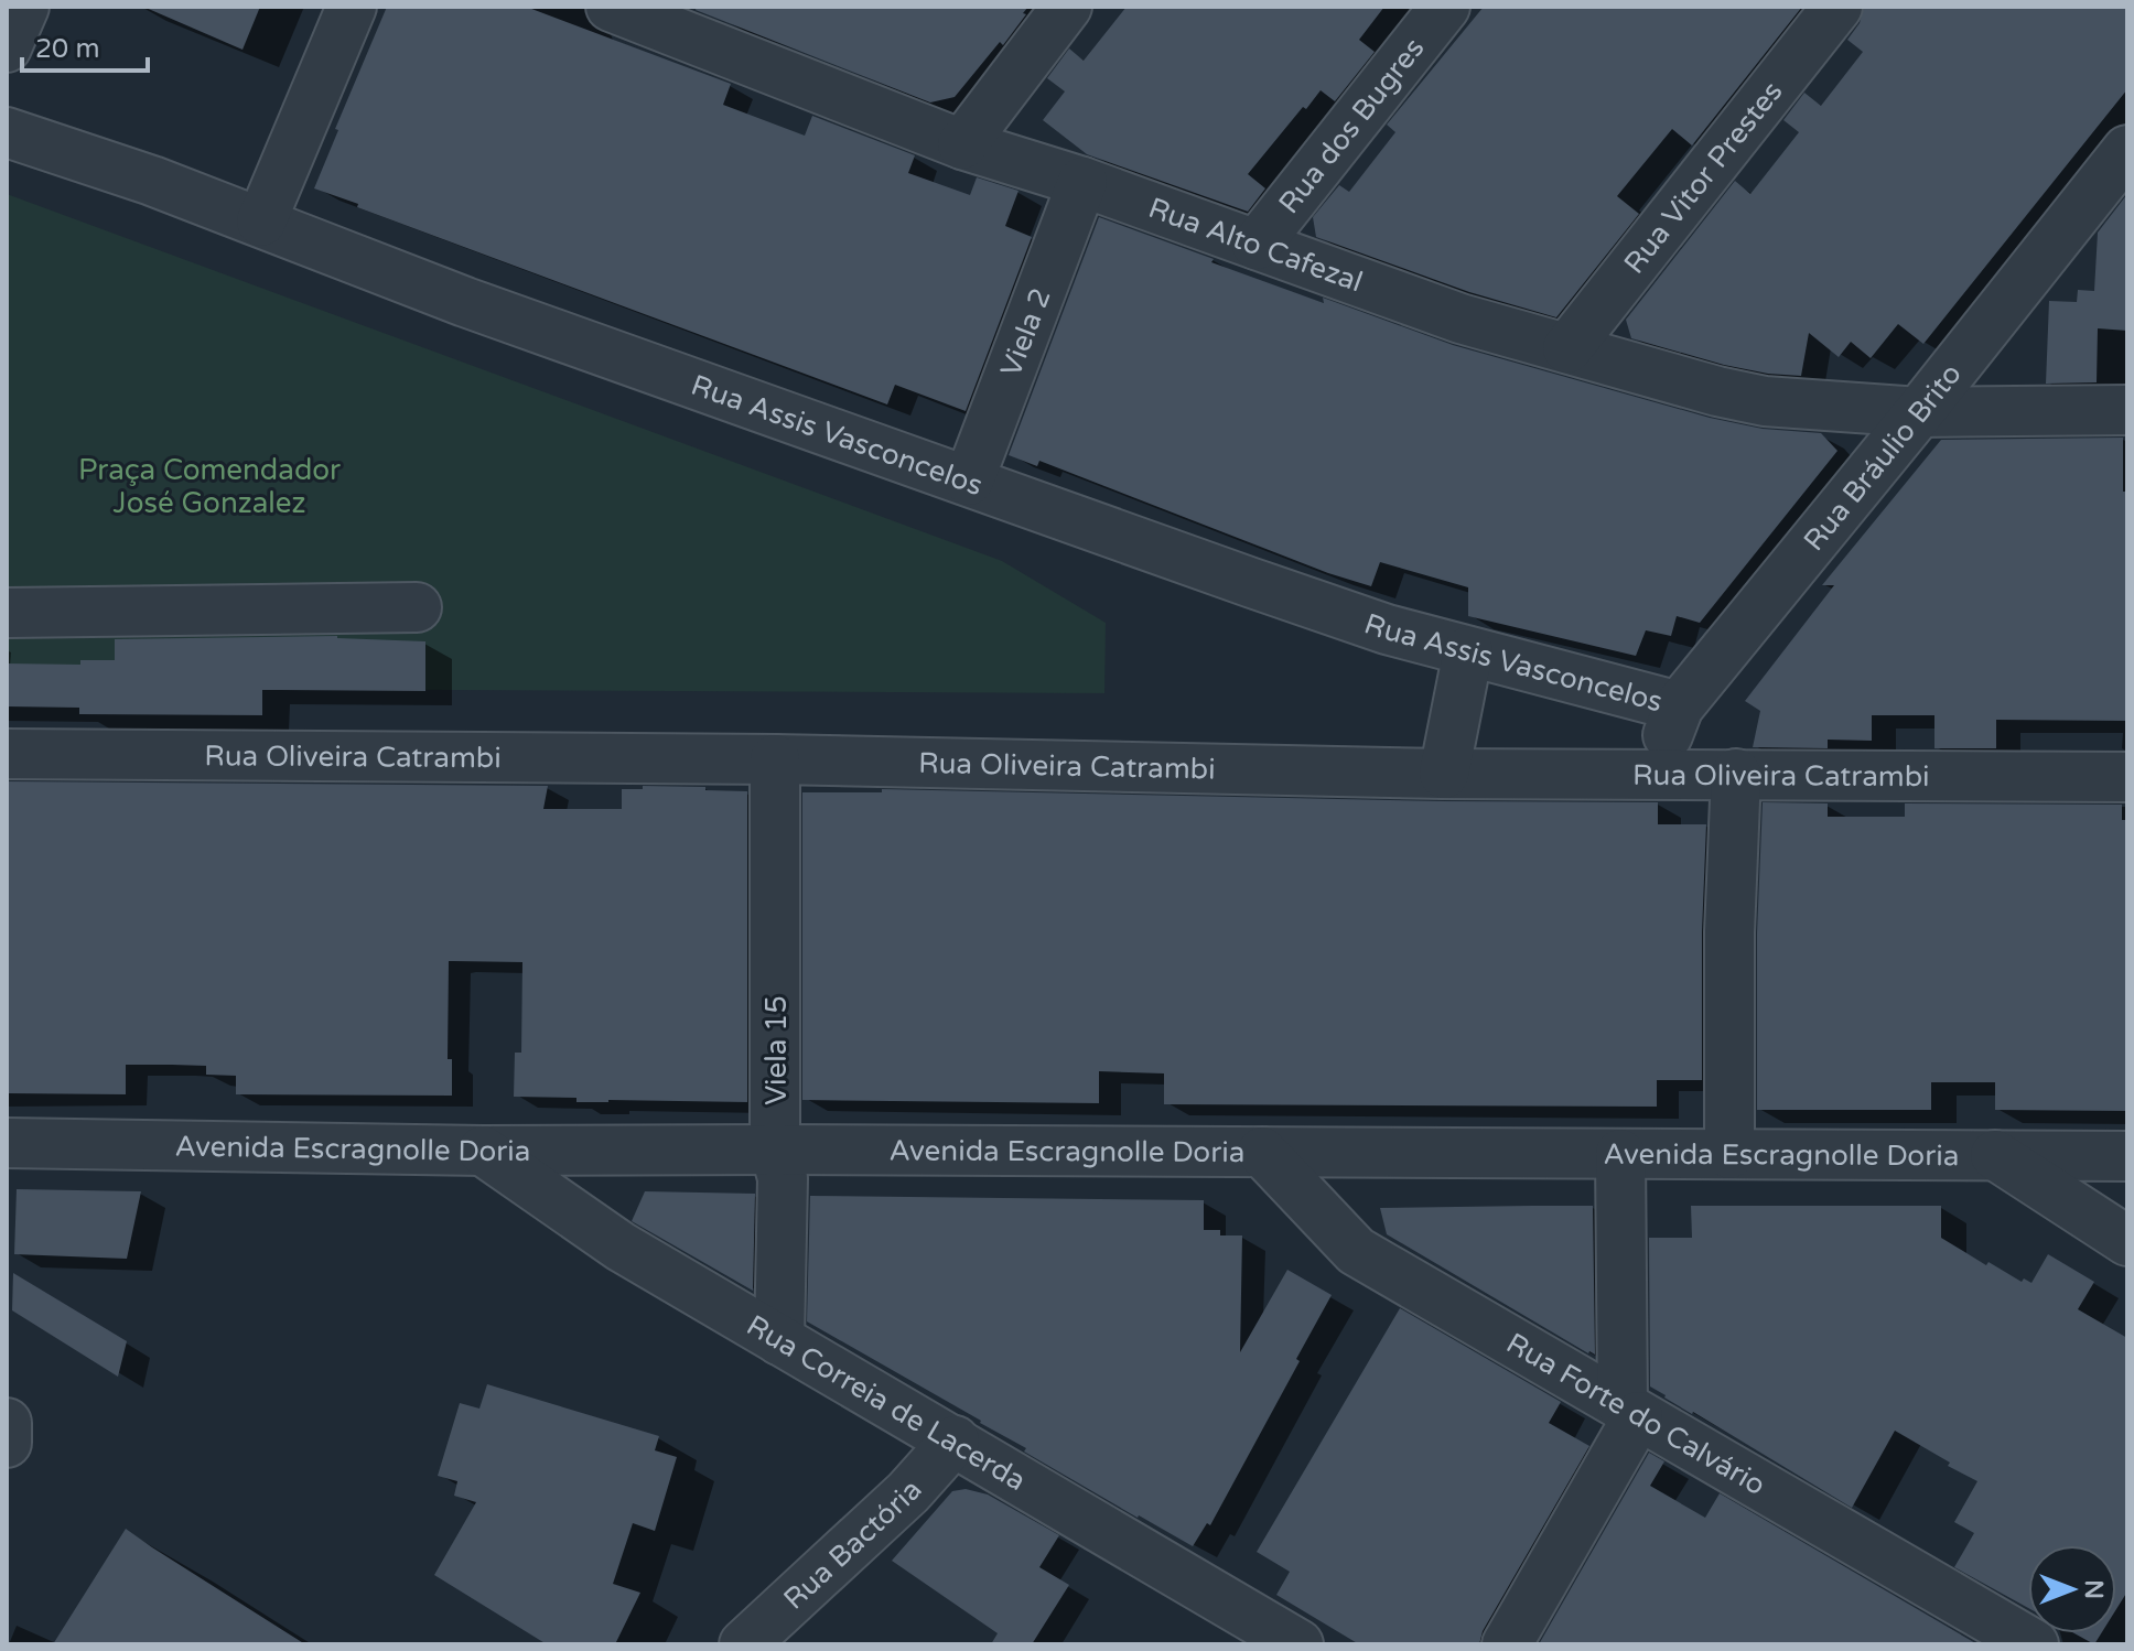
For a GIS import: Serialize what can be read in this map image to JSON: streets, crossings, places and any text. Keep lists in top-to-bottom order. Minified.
{"streets":{"street":["Rua dos Bugres","Rua Vitor Prestes","Rua Alto Cafezal","Viela 2","Rua Assis Vasconcelos","Rua Bráulio Brito","Rua Oliveira Catrambi","Viela 15","Avenida Escragnolle Doria","Rua Correia de Lacerda","Rua Forte do Calvário","Rua Bactória"]},"crossings":[["Rua dos Bugres","Rua Alto Cafezal"],["Rua Vitor Prestes","Rua Alto Cafezal"],["Rua Alto Cafezal","Viela 2"],["Rua Alto Cafezal","Rua Bráulio Brito"],["Viela 2","Rua Assis Vasconcelos"],["Rua Assis Vasconcelos","Rua Bráulio Brito"],["Rua Bráulio Brito","Rua Oliveira Catrambi"],["Rua Oliveira Catrambi","Viela 15"],["Viela 15","Avenida Escragnolle Doria"],["Viela 15","Rua Correia de Lacerda"],["Avenida Escragnolle Doria","Rua Correia de Lacerda"],["Avenida Escragnolle Doria","Rua Forte do Calvário"],["Rua Correia de Lacerda","Rua Bactória"]],"parks":["Praça Comendador José Gonzalez"],"scale_bar":"20 m","north":"right"}
